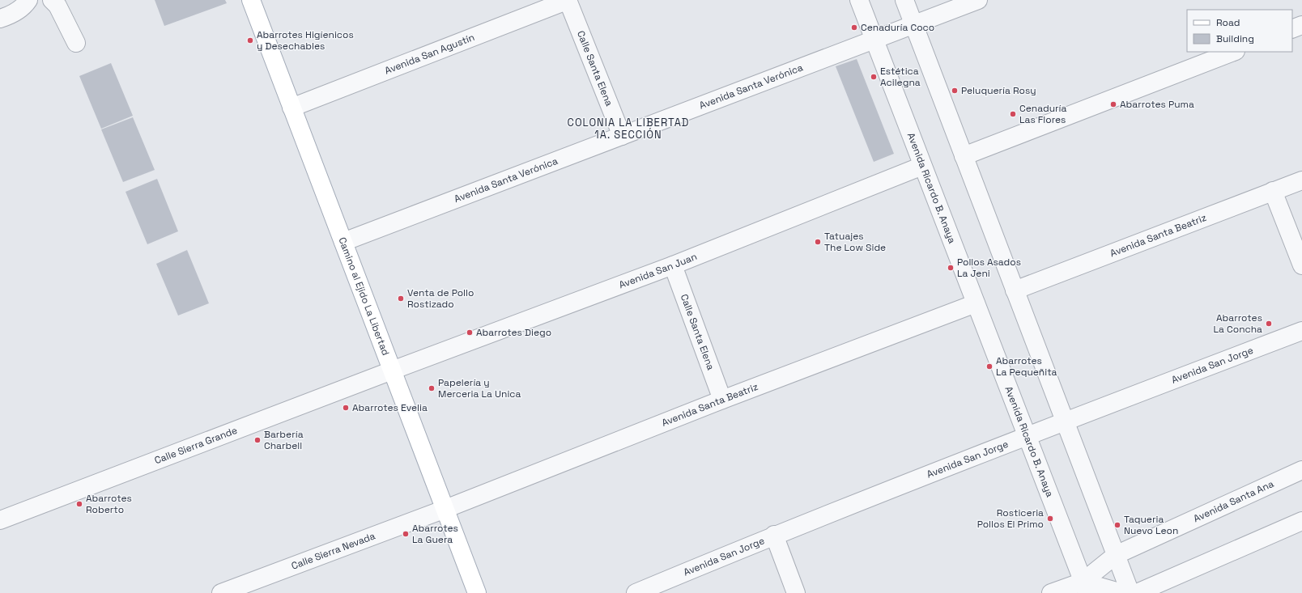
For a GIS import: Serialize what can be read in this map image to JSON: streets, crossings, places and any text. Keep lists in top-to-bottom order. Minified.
{"streets":{"main road":["Camino al Ejido La Libertad"],"street":["Avenida San Agustín","Calle Santa Elena","Avenida Santa Verónica","Avenida Ricardo B. Anaya","Avenida Santa Beatriz","Avenida San Juan","Avenida San Jorge","Calle Sierra Grande","Avenida Santa Ana","Calle Sierra Nevada"]},"crossings":[["Avenida San Agustín","Calle Santa Elena"],["Avenida San Agustín","Camino al Ejido La Libertad"],["Calle Santa Elena","Avenida Santa Verónica"],["Calle Santa Elena","Avenida Santa Beatriz"],["Calle Santa Elena","Avenida San Juan"],["Avenida Santa Verónica","Avenida Ricardo B. Anaya"],["Avenida Santa Verónica","Camino al Ejido La Libertad"],["Avenida Ricardo B. Anaya","Avenida Santa Beatriz"],["Avenida Ricardo B. Anaya","Avenida San Juan"],["Avenida Ricardo B. Anaya","Avenida San Jorge"],["Avenida Ricardo B. Anaya","Avenida Santa Ana"],["Avenida Santa Beatriz","Camino al Ejido La Libertad"],["Avenida Santa Beatriz","Calle Sierra Nevada"],["Avenida San Juan","Camino al Ejido La Libertad"],["Avenida San Juan","Calle Sierra Grande"],["Camino al Ejido La Libertad","Calle Sierra Grande"],["Camino al Ejido La Libertad","Calle Sierra Nevada"]],"districts":["COLONIA LA LIBERTAD 1A. SECCIÓN"],"places":["Cenaduría Coco","Abarrotes Higíenicos y Desechables","Estética Acilegna","Peluquería Rosy","Abarrotes Puma","Cenaduría Las Flores","Tatuajes The Low Side","Pollos Asados La Jeni","Venta de Pollo Rostizado","Abarrotes La Concha","Abarrotes Diego","Abarrotes La Pequeñita","Papelería y Merceria La Unica","Abarrotes Evelia","Barbería Charbell","Abarrotes Roberto","Rosticeria Pollos El Primo","Taqueria Nuevo Leon","Abarrotes La Guera"],"legend":["Road","Building"]}
